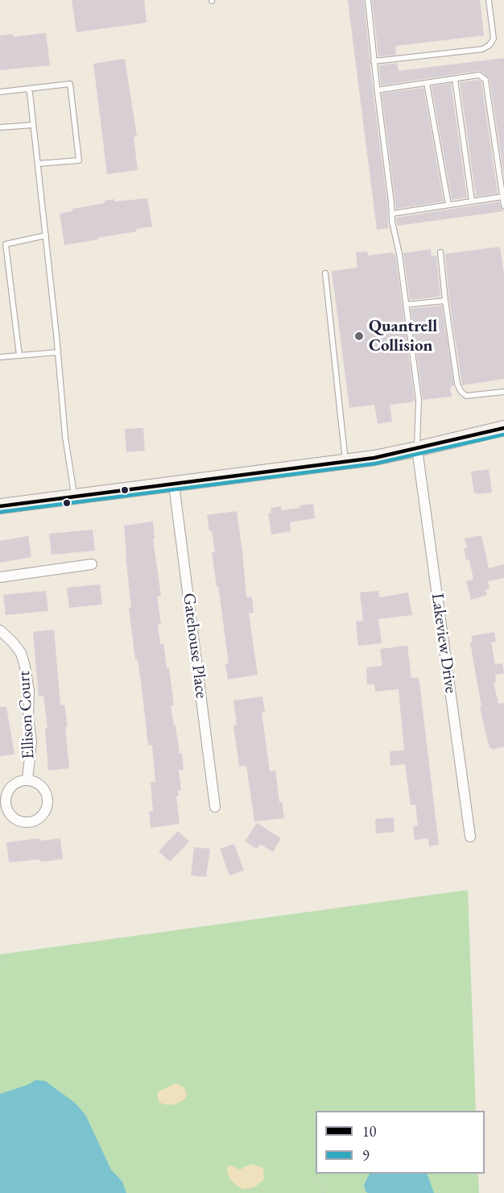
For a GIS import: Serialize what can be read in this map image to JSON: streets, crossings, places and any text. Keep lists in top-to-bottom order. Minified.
{"streets":{"street":["Lakeview Drive","Gatehouse Place","Ellison Court"]},"places":["Quantrell Collision"],"lines":["transit line 10","transit line 9"],"legend":["10","9"]}
